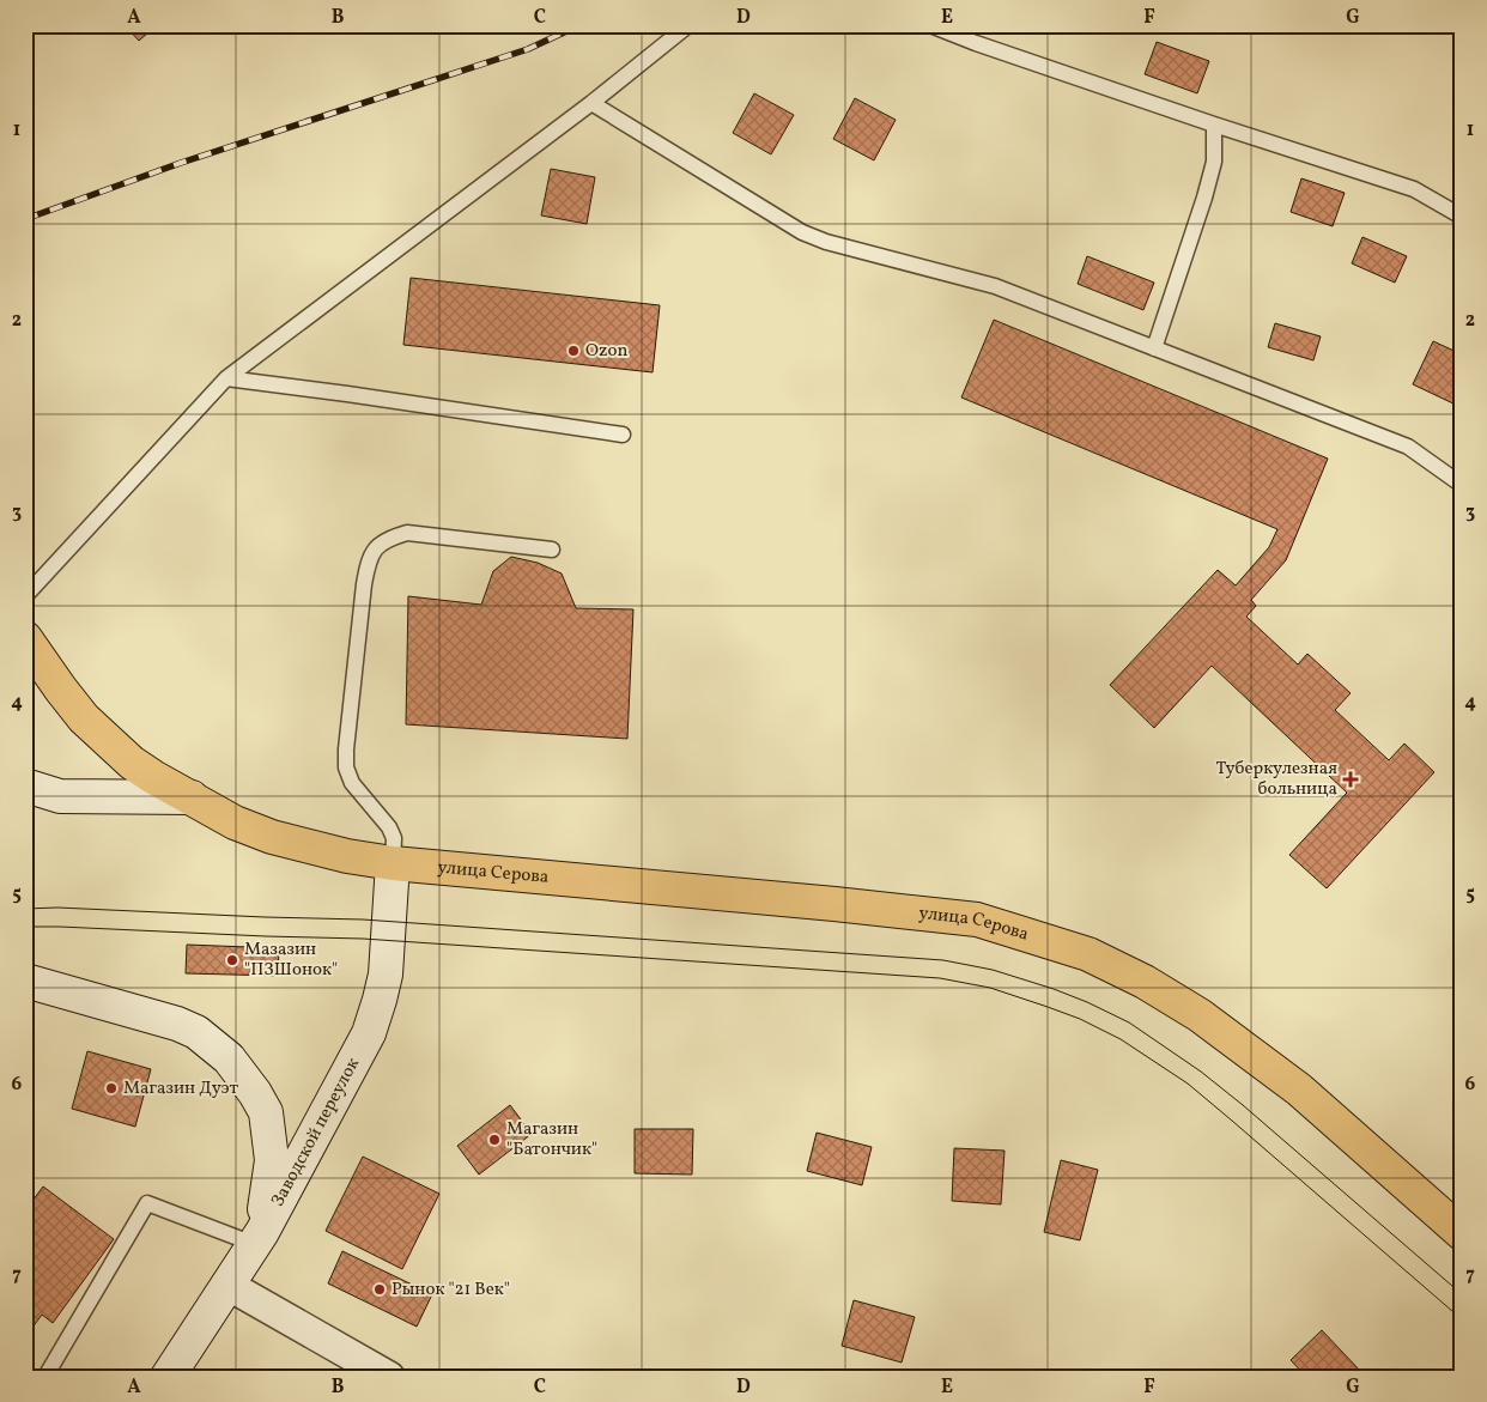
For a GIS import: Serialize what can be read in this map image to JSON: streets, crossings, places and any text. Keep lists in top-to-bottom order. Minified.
{"streets":{"main road":["улица Серова","Заводской переулок"]},"crossings":[["улица Серова","Заводской переулок"]],"places":{"other":["Ozon","Мазазин \"ПЗШонок\"","Магазин Дуэт","Магазин \"Батончик\"","Рынок \"21 Век\""],"health":["Туберкулезная больница"]},"grid":{"columns":["A","B","C","D","E","F","G"],"rows":["1","2","3","4","5","6","7"]}}
